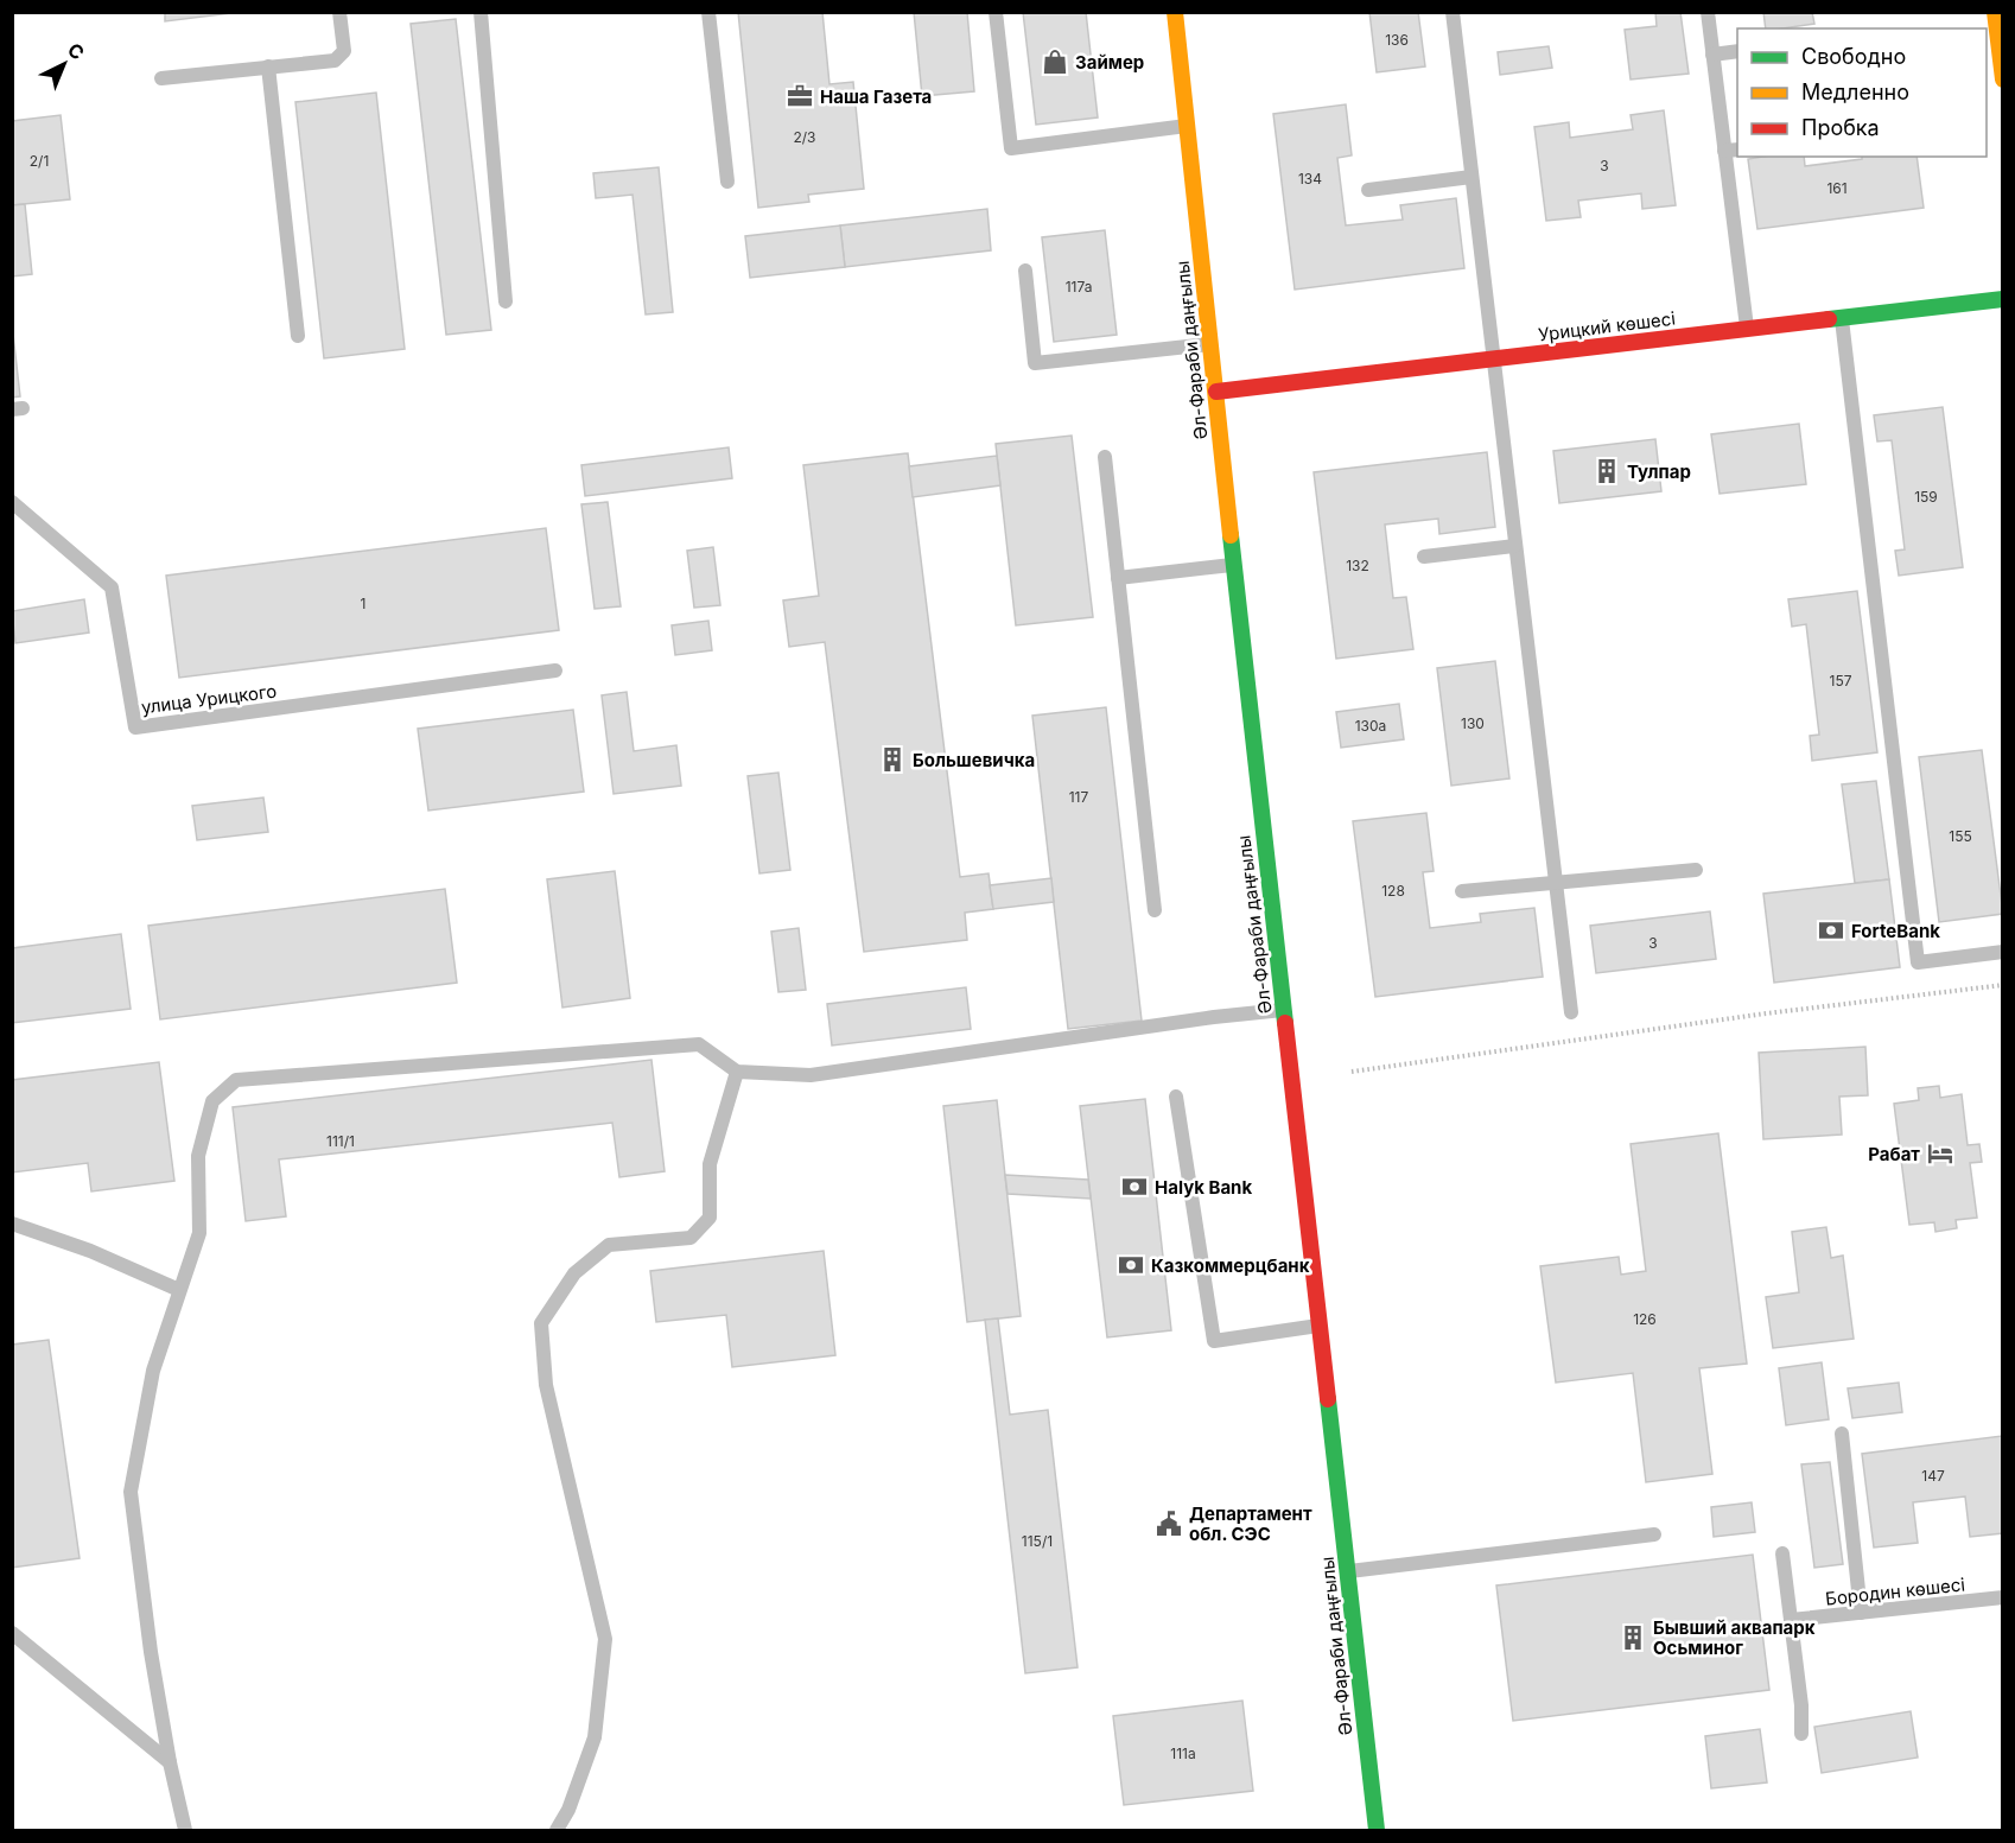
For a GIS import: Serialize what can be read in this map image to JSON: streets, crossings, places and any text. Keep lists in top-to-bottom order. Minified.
{"streets":{"main road":["Урицкий көшесі","Әл-Фараби даңғылы"],"lane":["улица Урицкого","Бородин көшесі"]},"crossings":[["Урицкий көшесі","Әл-Фараби даңғылы"]],"places":{"shop":["Займер"],"office":["Наша Газета"],"building":["Тулпар","Большевичка","Бывший аквапарк Осьминог"],"bank":["ForteBank","Halyk Bank","Казкоммерцбанк"],"hotel":["Рабат"],"public building":["Департамент обл. СЭС"]},"house_numbers":["136","2/3","2/1","3","134","161","117а","159","132","1","157","130","130а","117","155","128","3","111/1","126","147","115/1","111а"],"legend":["Свободно","Медленно","Пробка"],"north":"top right"}
